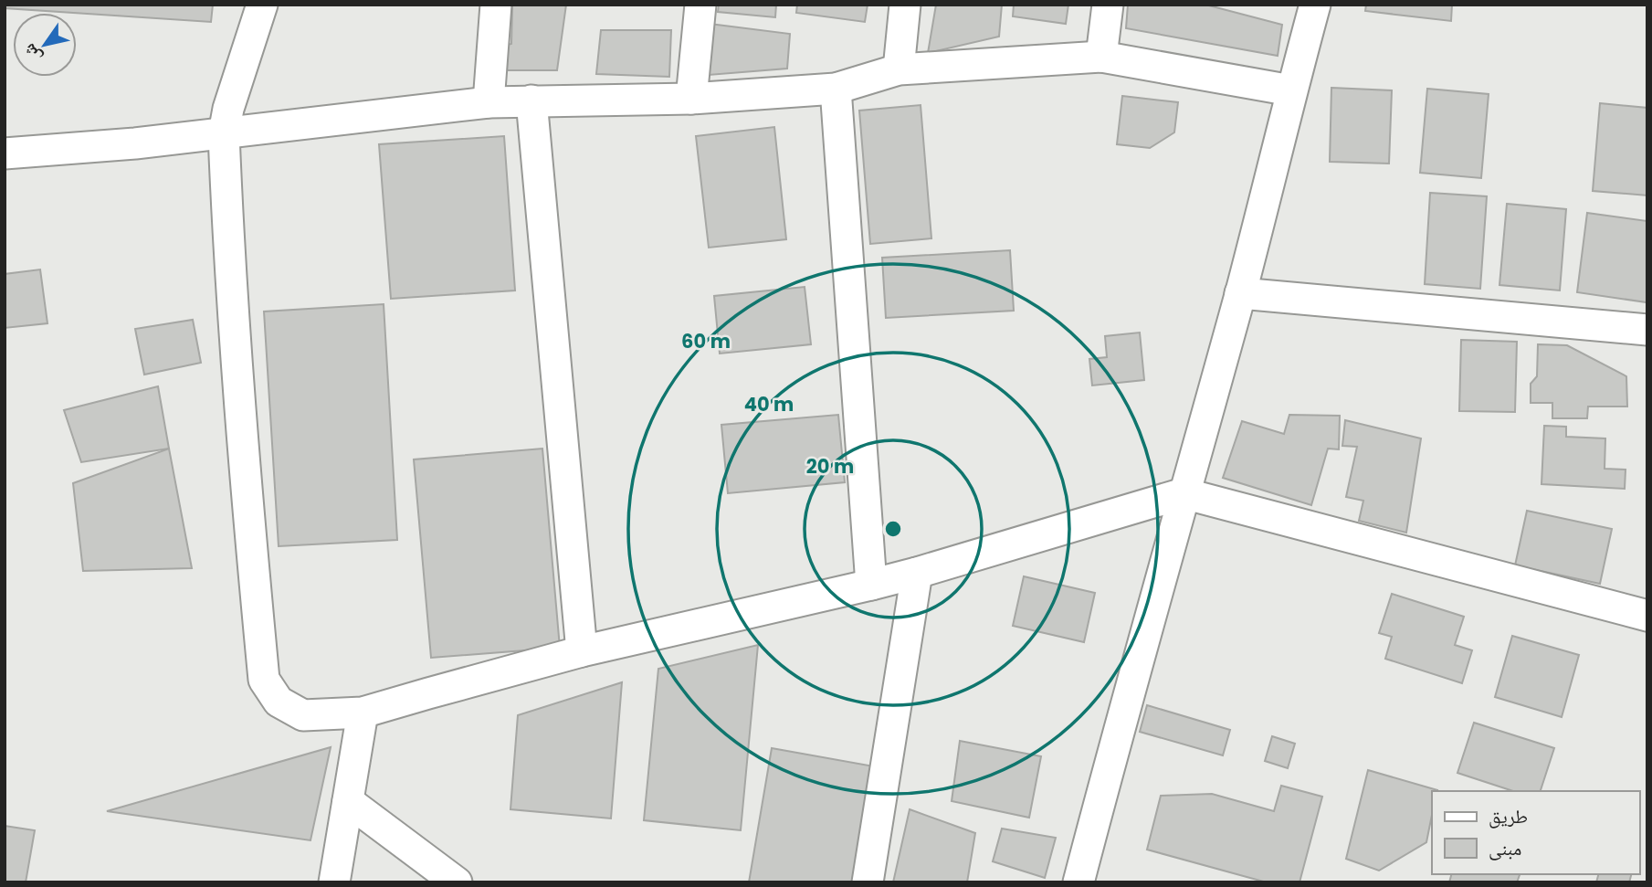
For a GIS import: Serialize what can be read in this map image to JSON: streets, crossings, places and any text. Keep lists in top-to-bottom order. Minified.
{"legend":["طريق","مبنى"],"north":"bottom left","rings":["60 m","40 m","20 m"]}
